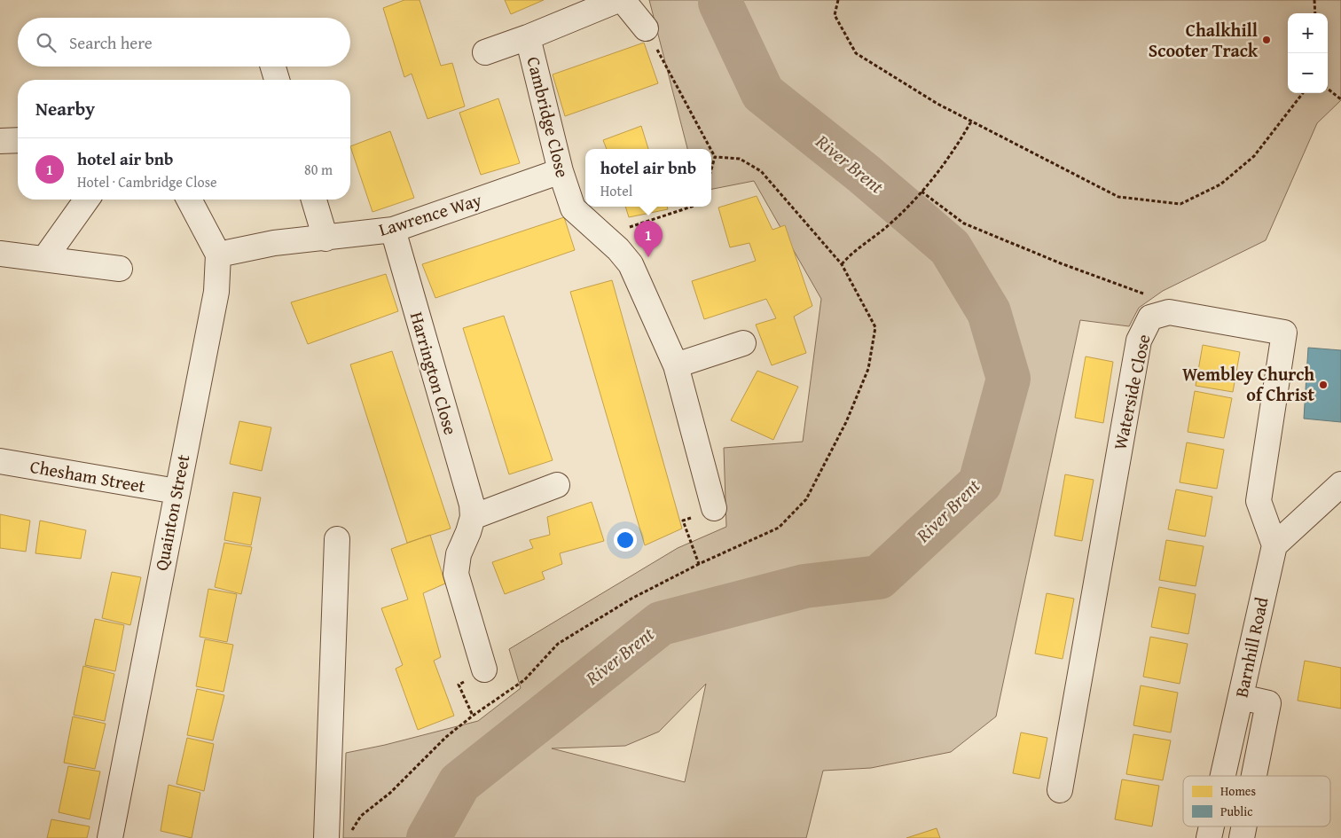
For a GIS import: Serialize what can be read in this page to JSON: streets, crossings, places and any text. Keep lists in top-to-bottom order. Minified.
{"streets":{"street":["Cambridge Close","Lawrence Way","Harrington Close","Waterside Close","Chesham Street","Quainton Street","Barnhill Road"]},"crossings":[["Cambridge Close","Lawrence Way"],["Lawrence Way","Harrington Close"],["Lawrence Way","Quainton Street"],["Waterside Close","Barnhill Road"],["Chesham Street","Quainton Street"]],"water":["River Brent"],"places":["Chalkhill Scooter Track","Wembley Church of Christ"],"legend":["Homes","Public"],"page":{"map_buttons":["+","−"],"search":"Search here","heading":"Nearby","list":[{"mark":"1","name":"hotel air bnb","note":"Hotel · Cambridge Close","value":"80 m"}],"popup":["hotel air bnb","Hotel"],"pins":"1"}}
